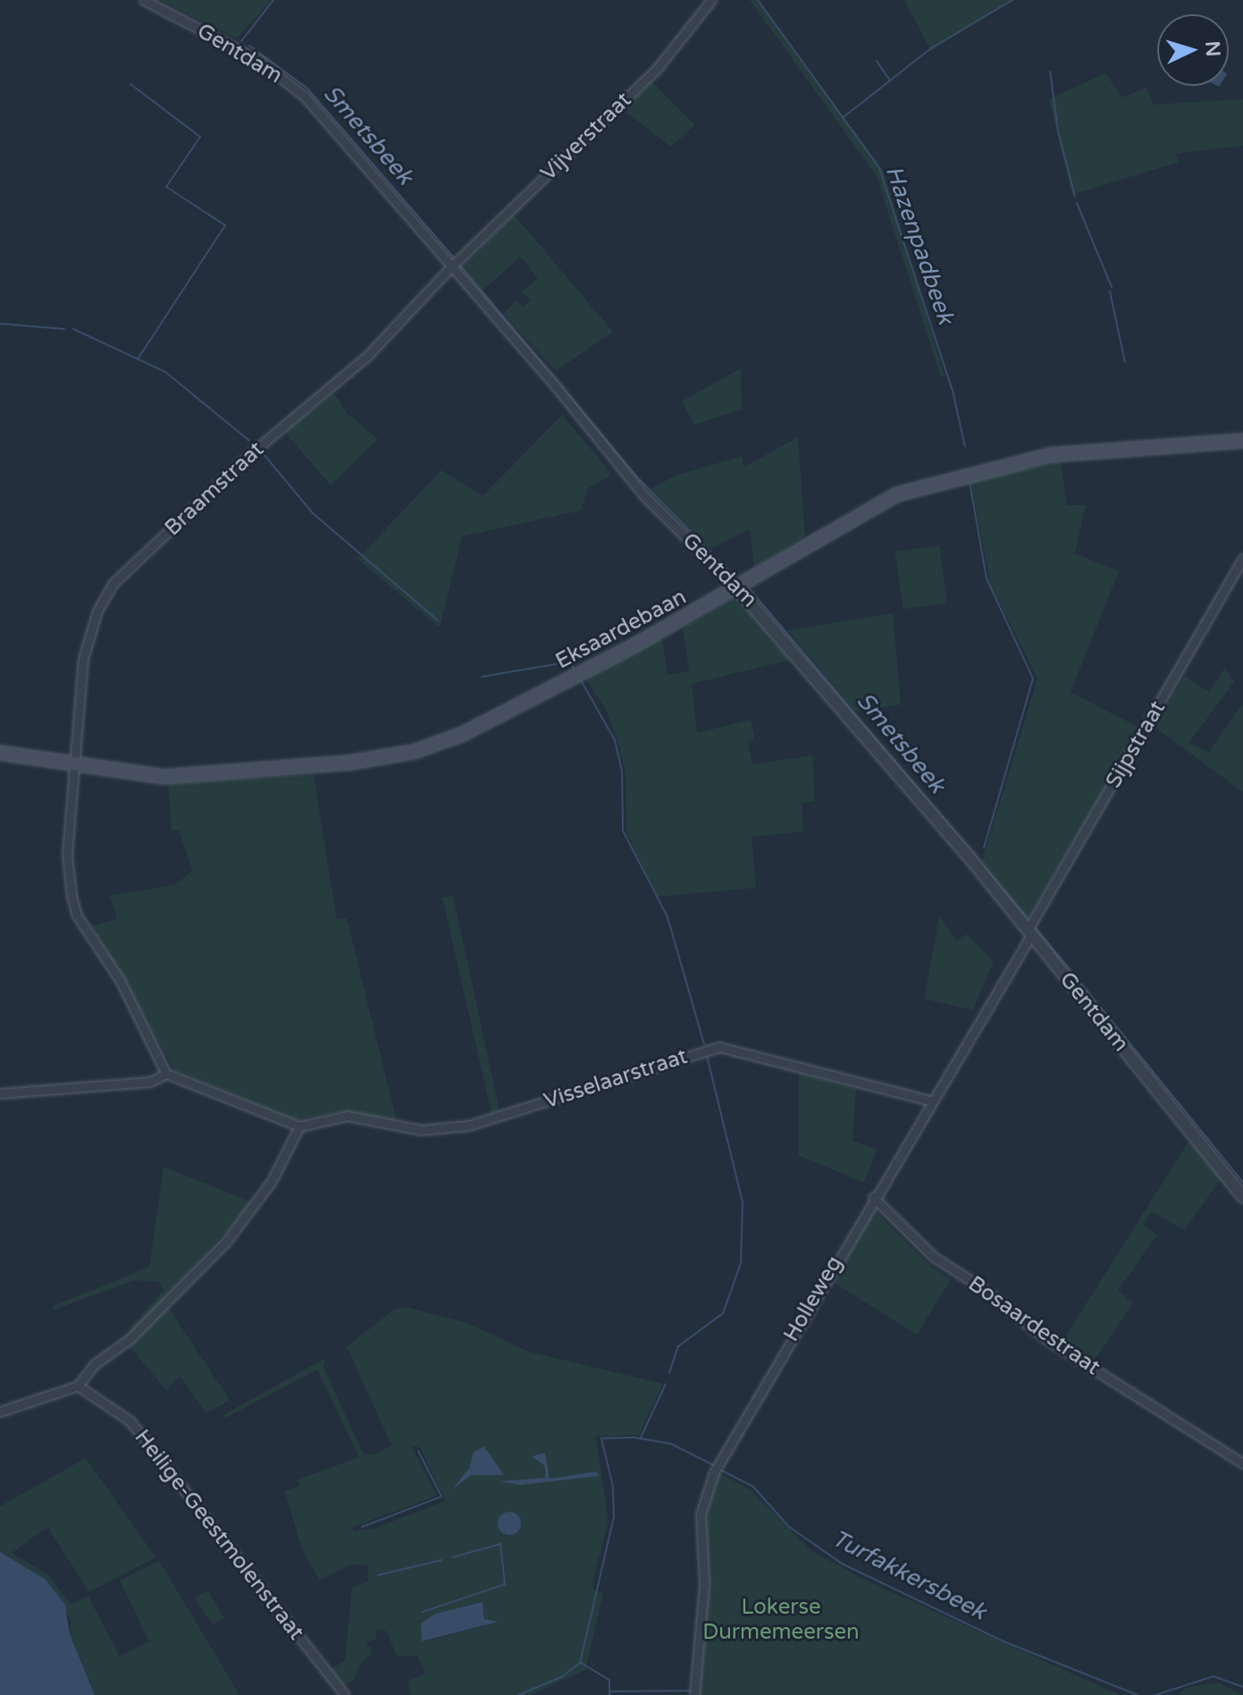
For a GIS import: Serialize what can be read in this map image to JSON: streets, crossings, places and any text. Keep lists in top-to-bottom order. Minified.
{"streets":{"main road":["Eksaardebaan"],"street":["Gentdam","Vijverstraat","Braamstraat","Sijpstraat","Visselaarstraat","Holleweg","Bosaardestraat","Heilige-Geestmolenstraat"]},"crossings":[["Gentdam","Vijverstraat"],["Gentdam","Braamstraat"],["Gentdam","Eksaardebaan"],["Gentdam","Sijpstraat"],["Gentdam","Holleweg"],["Vijverstraat","Braamstraat"],["Braamstraat","Eksaardebaan"],["Sijpstraat","Holleweg"],["Visselaarstraat","Holleweg"],["Holleweg","Bosaardestraat"]],"water":["Smetsbeek","Hazenpadbeek","Turfakkersbeek"],"parks":["Lokerse Durmemeersen"],"north":"right"}
